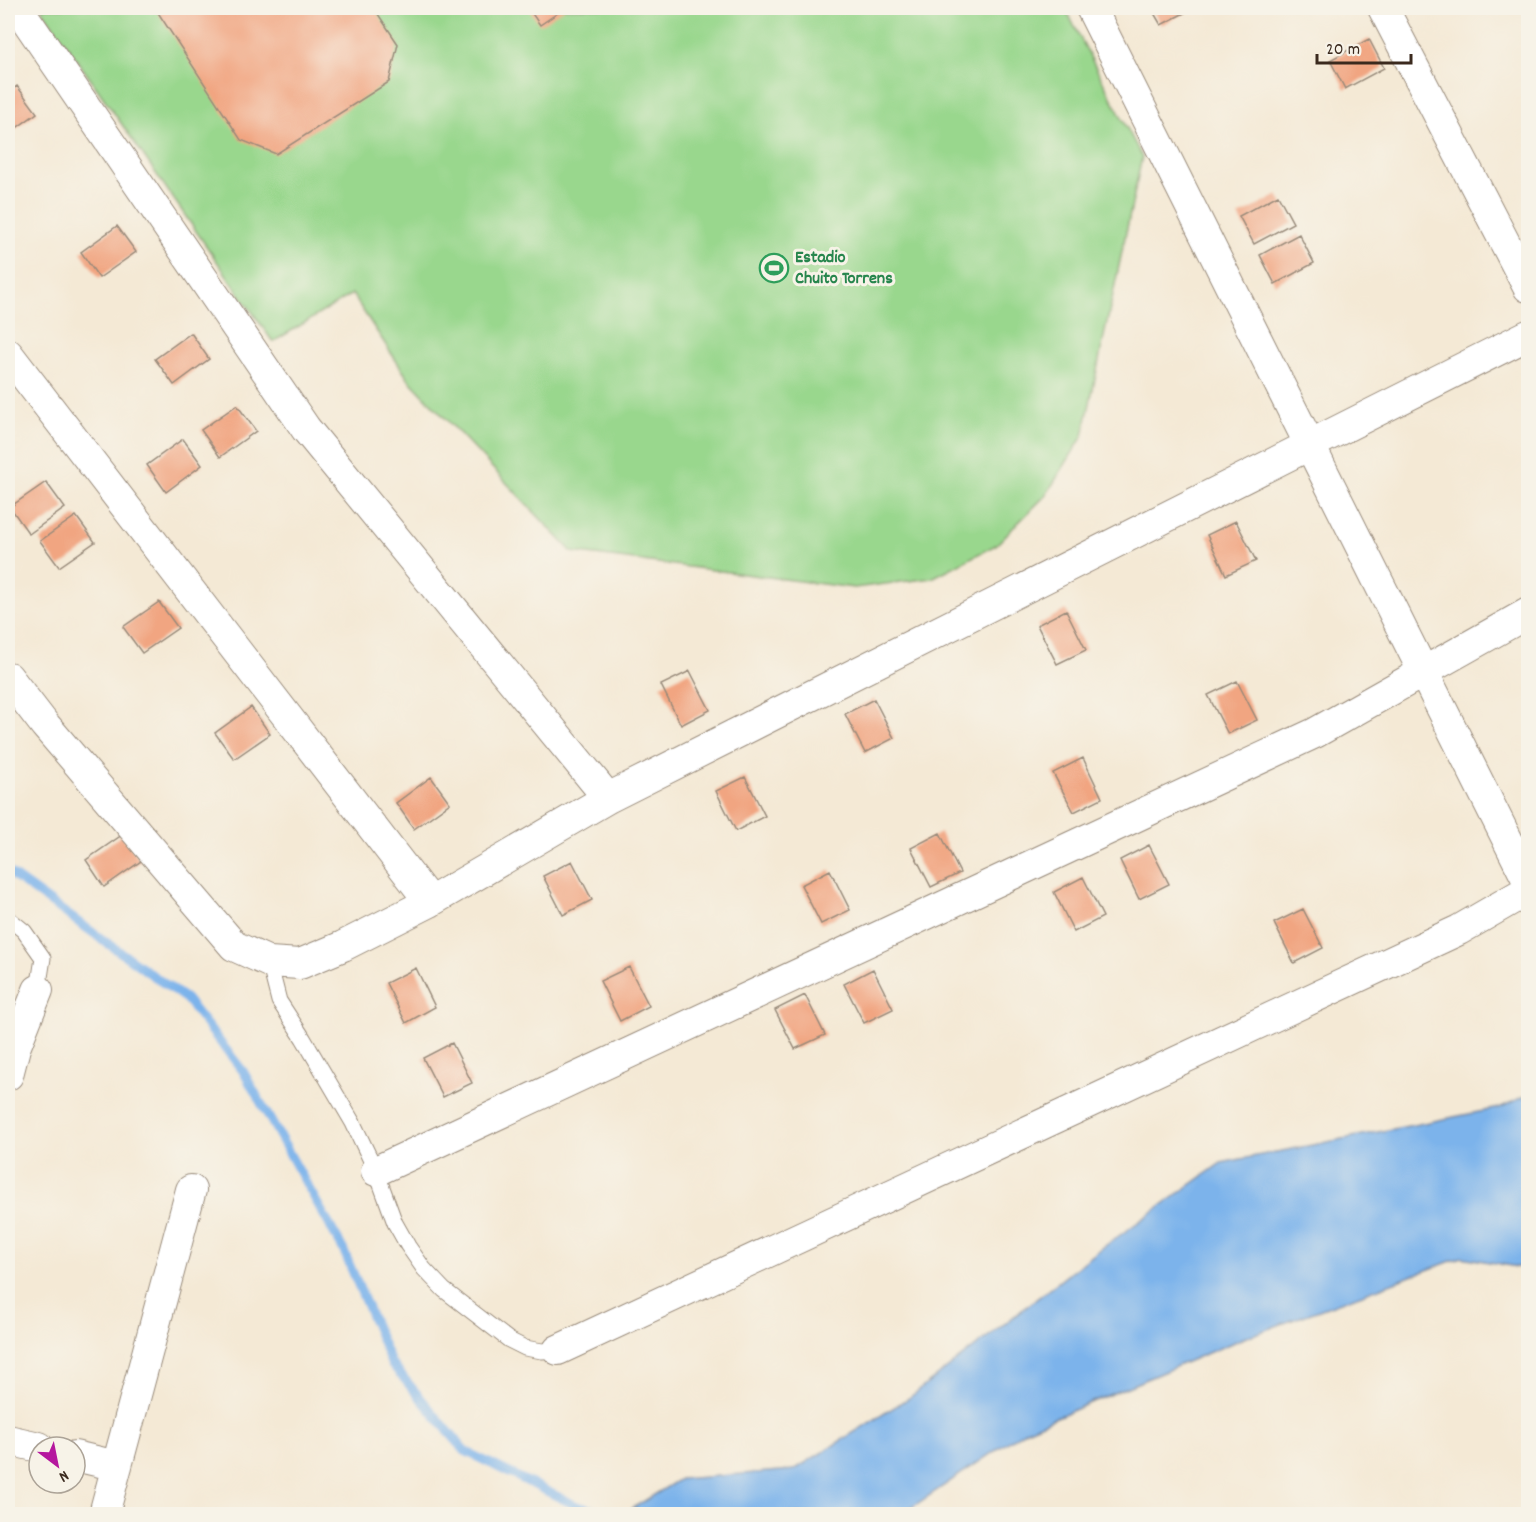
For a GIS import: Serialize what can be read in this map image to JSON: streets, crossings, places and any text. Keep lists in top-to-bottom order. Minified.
{"places":{"sports":["Estadio Chuito Torrens"]},"scale_bar":"20 m","north":"bottom right"}
